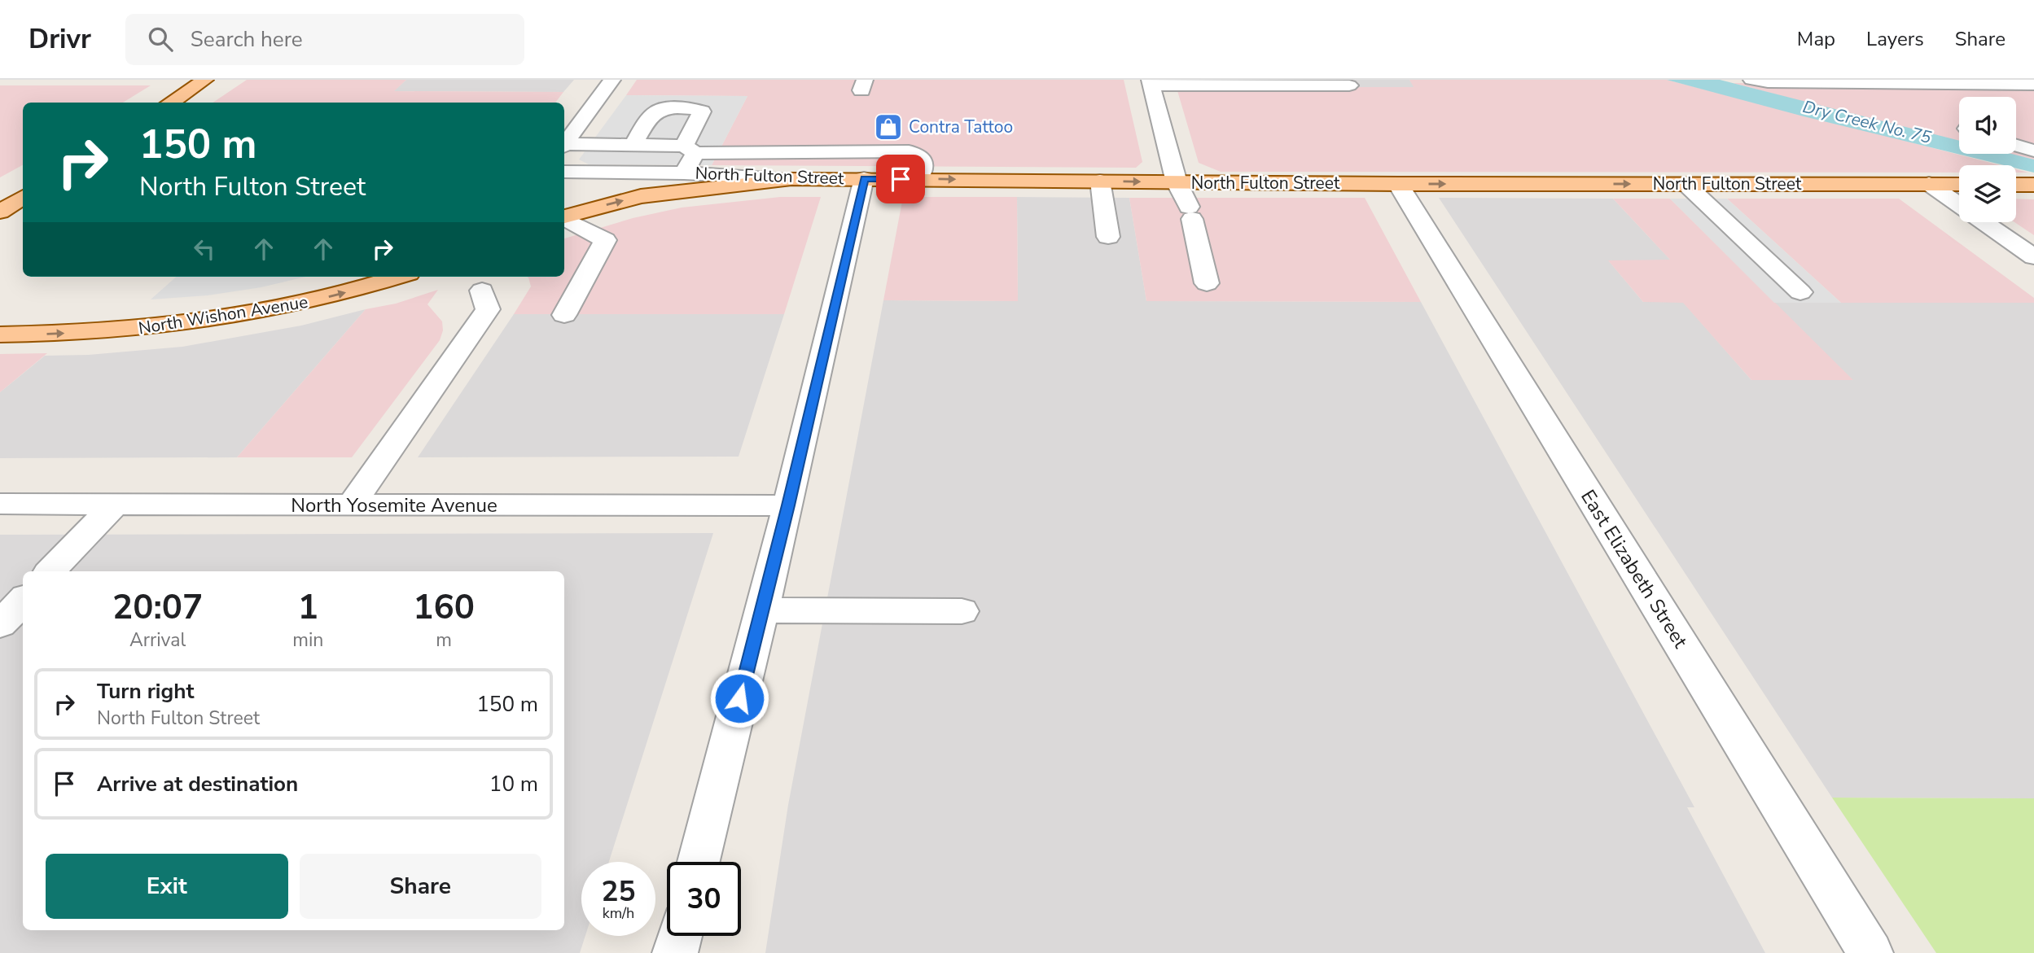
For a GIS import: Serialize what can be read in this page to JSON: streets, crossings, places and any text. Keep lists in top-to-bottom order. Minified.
{"streets":{"main road":["North Fulton Street","North Wishon Avenue"],"street":["North Yosemite Avenue","East Elizabeth Street"]},"crossings":[["North Fulton Street","East Elizabeth Street"]],"one_way":["North Fulton Street","North Wishon Avenue"],"water":["Dry Creek No. 75"],"places":{"shop":["Contra Tattoo"]},"page":{"header":"Drivr","search":"Search here","nav":["Map","Layers","Share"],"turn":["150 m","North Fulton Street"],"eta":["20:07","Arrival","1","min","160","m"],"list":[{"name":"Turn right","note":"North Fulton Street","value":"150 m"},{"name":"Arrive at destination","value":"10 m"}],"buttons":["Exit","Share"],"speed":"25 km/h","limit":"30"}}
